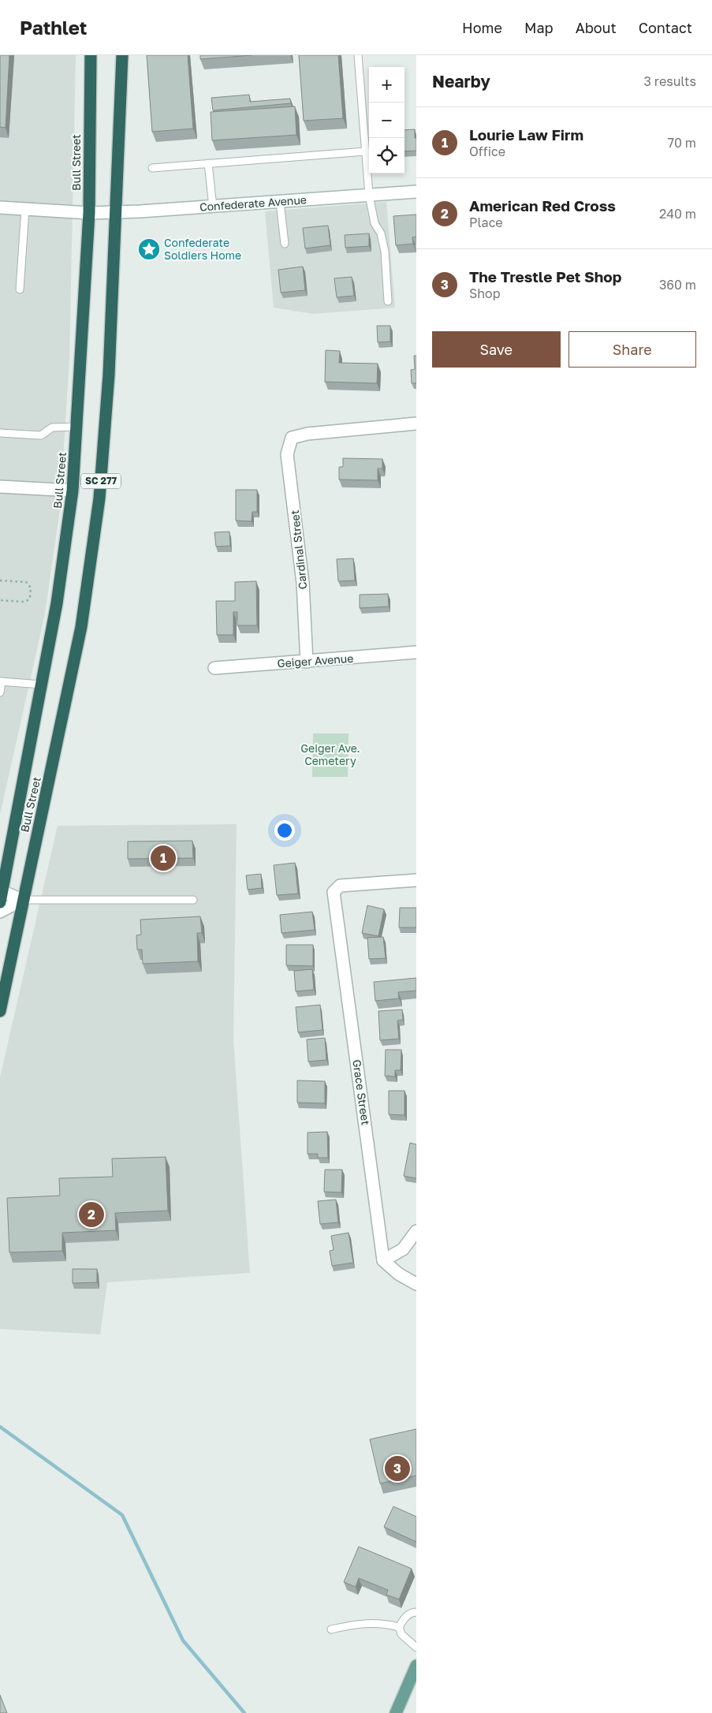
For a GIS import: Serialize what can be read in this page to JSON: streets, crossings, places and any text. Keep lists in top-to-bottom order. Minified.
{"streets":{"highway":["Bull Street","SC 277"],"street":["Confederate Avenue","Cardinal Street","Geiger Avenue","Grace Street"]},"crossings":[["Bull Street","Confederate Avenue"],["Bull Street","SC 277"],["Cardinal Street","Geiger Avenue"]],"parks":["Geiger Ave. Cemetery"],"places":{"place":["Confederate Soldiers Home"]},"page":{"header":"Pathlet","nav":["Home","Map","About","Contact"],"heading":["Nearby","3 results"],"map_buttons":["+","−"],"list":[{"mark":"1","name":"Lourie Law Firm","note":"Office","value":"70 m"},{"mark":"2","name":"American Red Cross","note":"Place","value":"240 m"},{"mark":"3","name":"The Trestle Pet Shop","note":"Shop","value":"360 m"}],"buttons":["Save","Share"],"pins":["1","2","3"]}}
